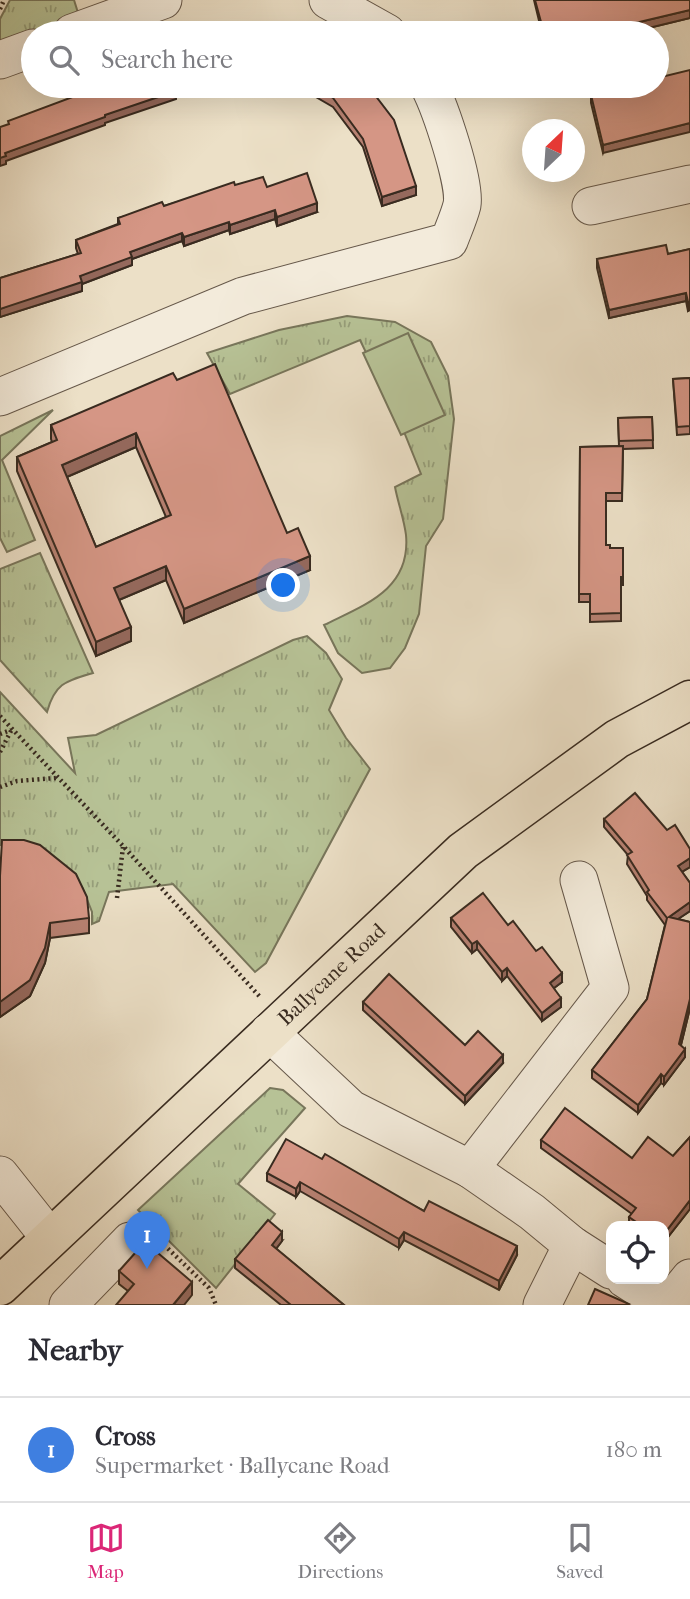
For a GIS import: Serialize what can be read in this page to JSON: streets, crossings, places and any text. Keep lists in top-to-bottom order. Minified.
{"streets":{"main road":["Ballycane Road"]},"north":"top right","page":{"search":"Search here","pins":"1","heading":"Nearby","list":[{"mark":"1","name":"Cross","note":"Supermarket · Ballycane Road","value":"180 m"}],"nav":["Map","Directions","Saved"]}}
